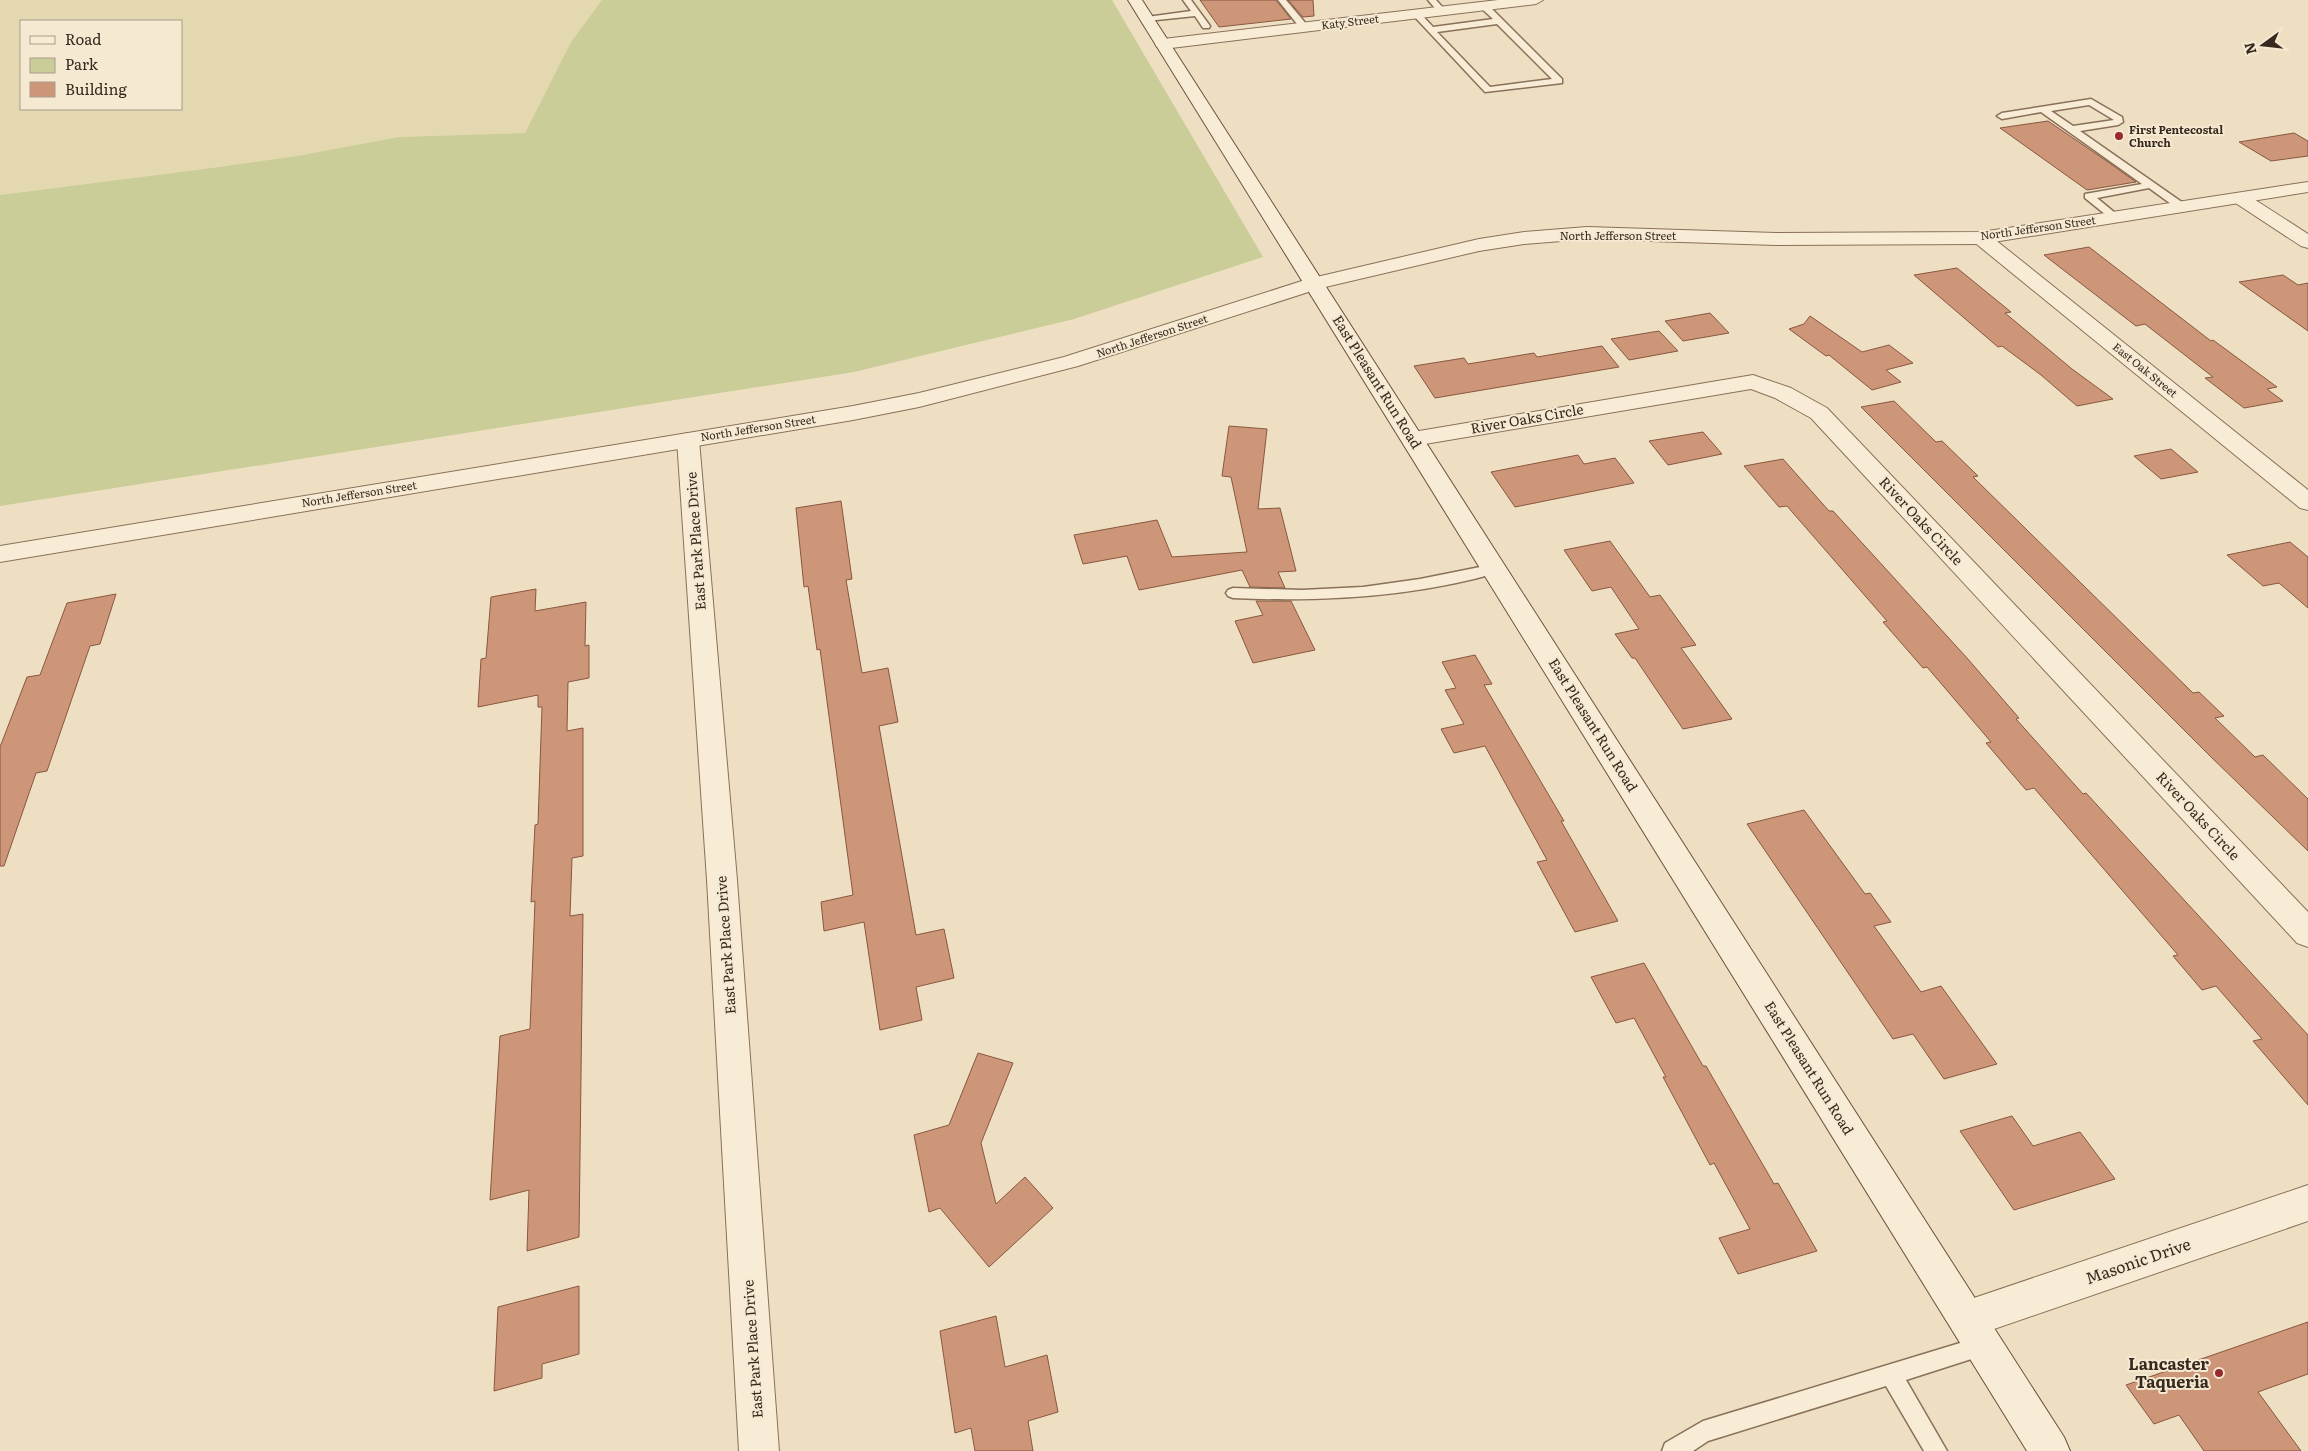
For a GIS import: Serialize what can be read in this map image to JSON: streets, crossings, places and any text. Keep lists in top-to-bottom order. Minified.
{"streets":{"street":["Katy Street","North Jefferson Street","East Oak Street","East Pleasant Run Road","River Oaks Circle","East Park Place Drive","Masonic Drive"]},"crossings":[["Katy Street","East Pleasant Run Road"],["North Jefferson Street","East Oak Street"],["North Jefferson Street","East Pleasant Run Road"],["North Jefferson Street","East Park Place Drive"],["East Pleasant Run Road","River Oaks Circle"],["East Pleasant Run Road","Masonic Drive"]],"places":["First Pentecostal Church","Lancaster Taqueria"],"legend":["Road","Park","Building"],"north":"left"}
